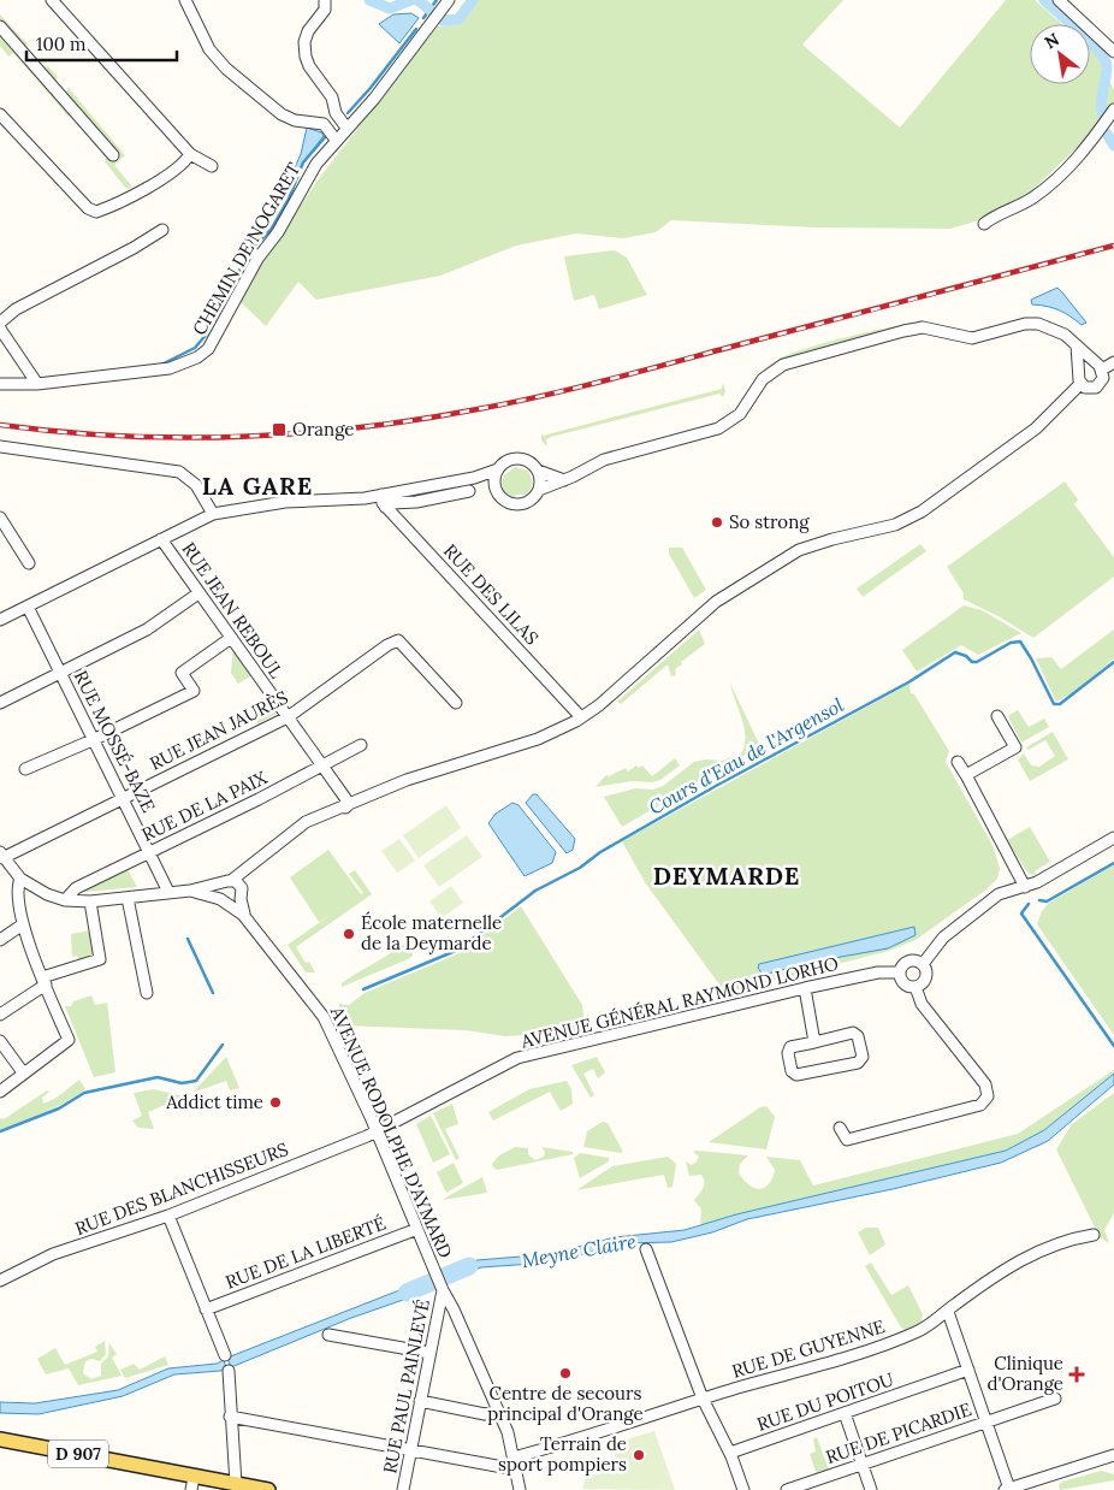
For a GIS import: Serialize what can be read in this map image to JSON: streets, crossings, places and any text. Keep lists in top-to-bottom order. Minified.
{"streets":{"main road":["D 907"],"street":["CHEMIN DE NOGARET","RUE DES LILAS","RUE JEAN REBOUL","RUE JEAN JAURÈS","RUE MOSSÉ-BAZE","RUE DE LA PAIX","AVENUE GÉNÉRAL RAYMOND LORHO","AVENUE RODOLPHE D'AYMARD","RUE DES BLANCHISSEURS","RUE DE LA LIBERTÉ","RUE DE GUYENNE","RUE PAUL PAINLEVÉ","RUE DU POITOU","RUE DE PICARDIE"]},"crossings":[["RUE JEAN REBOUL","RUE JEAN JAURÈS"],["RUE JEAN REBOUL","RUE DE LA PAIX"],["RUE JEAN JAURÈS","RUE MOSSÉ-BAZE"],["RUE JEAN JAURÈS","AVENUE RODOLPHE D'AYMARD"],["RUE MOSSÉ-BAZE","RUE DE LA PAIX"],["RUE MOSSÉ-BAZE","AVENUE RODOLPHE D'AYMARD"],["RUE DE LA PAIX","AVENUE RODOLPHE D'AYMARD"],["AVENUE GÉNÉRAL RAYMOND LORHO","AVENUE RODOLPHE D'AYMARD"],["AVENUE GÉNÉRAL RAYMOND LORHO","RUE DES BLANCHISSEURS"],["AVENUE RODOLPHE D'AYMARD","RUE DES BLANCHISSEURS"],["AVENUE RODOLPHE D'AYMARD","RUE DE LA LIBERTÉ"],["AVENUE RODOLPHE D'AYMARD","RUE DE GUYENNE"],["AVENUE RODOLPHE D'AYMARD","RUE PAUL PAINLEVÉ"]],"districts":["LA GARE","DEYMARDE"],"water":["Cours d'Eau de l'Argensol","Meyne Claire"],"places":{"transit":["Orange"],"other":["So strong","École maternelle de la Deymarde","Addict time","Centre de secours principal d'Orange","Terrain de sport pompiers"],"health":["Clinique d'Orange"]},"scale_bar":"100 m","north":"top left"}
